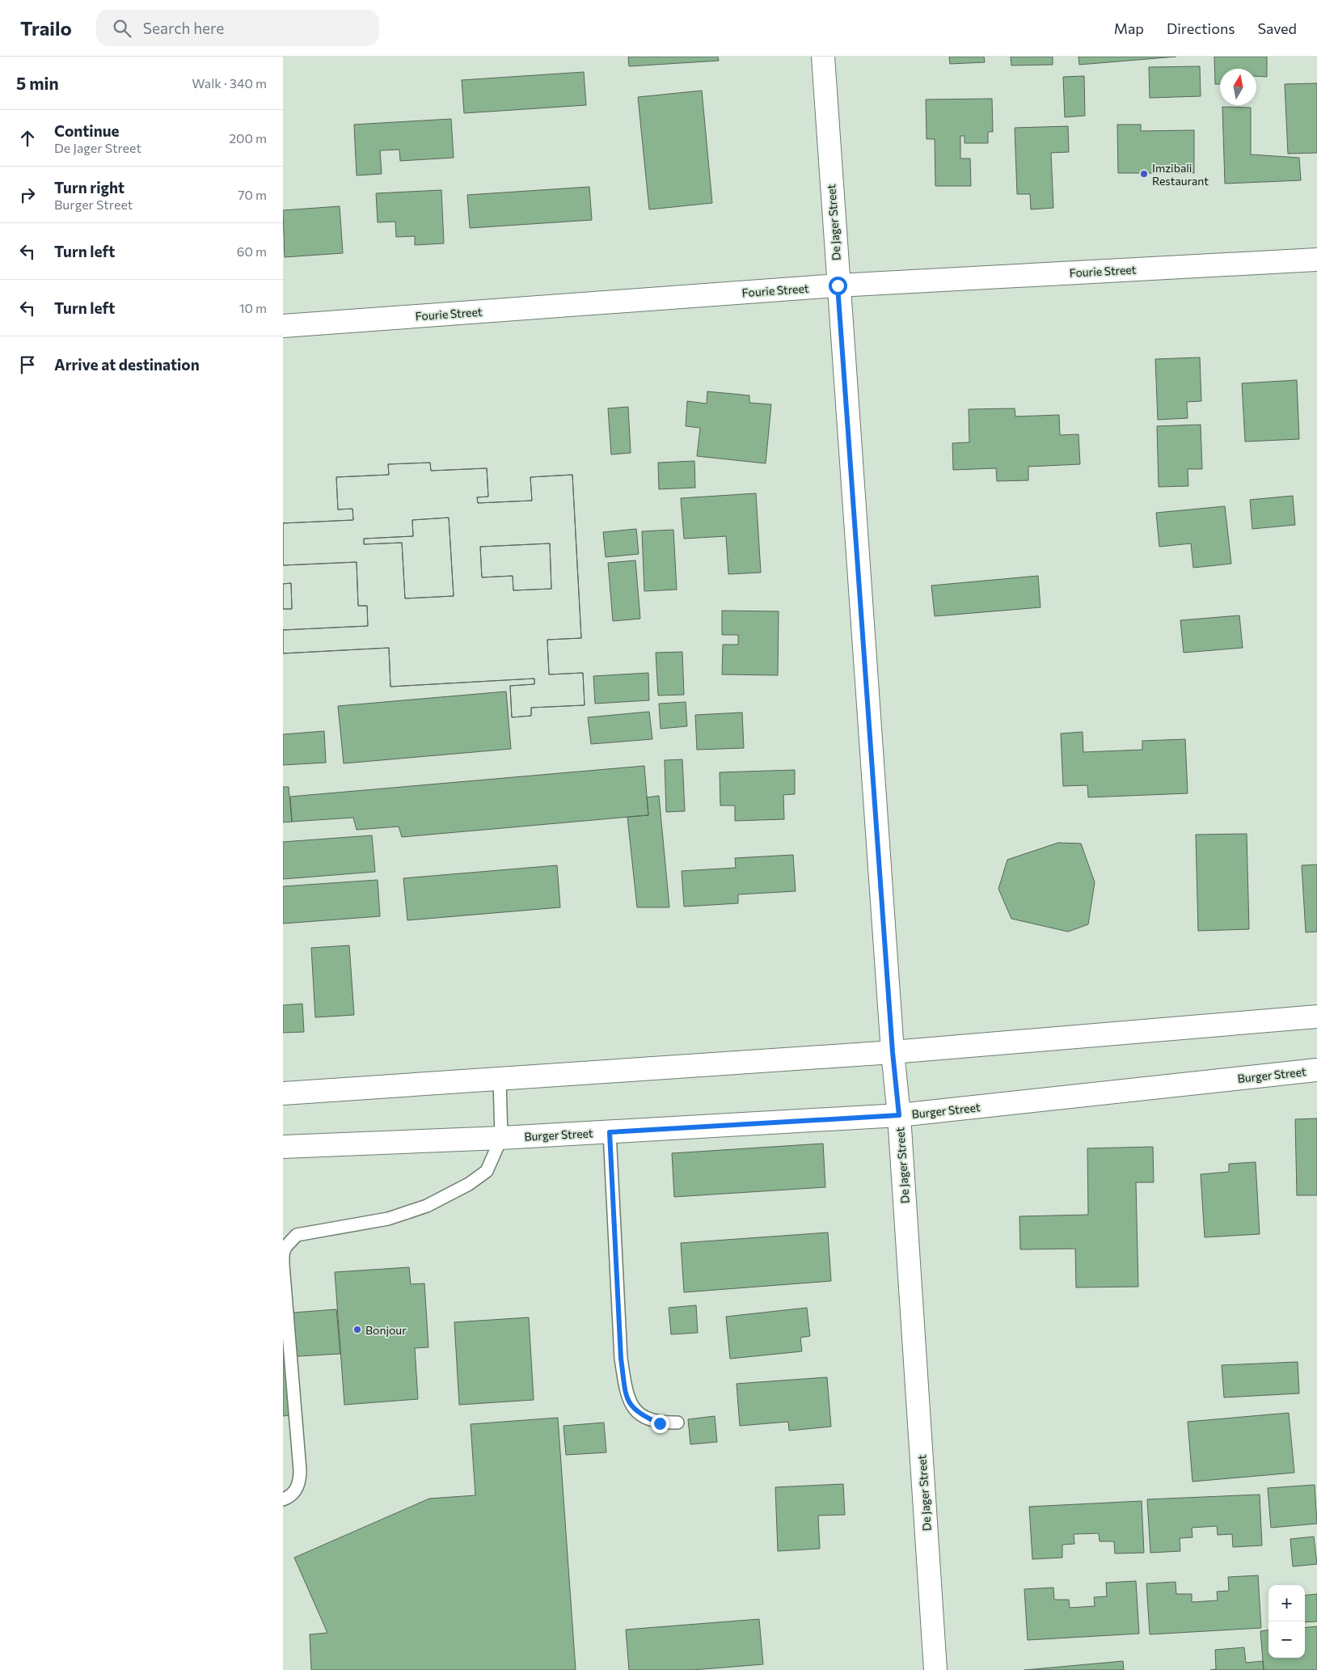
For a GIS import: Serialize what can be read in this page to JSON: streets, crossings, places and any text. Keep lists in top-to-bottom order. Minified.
{"streets":{"main road":["De Jager Street","Fourie Street","Burger Street"]},"crossings":[["De Jager Street","Fourie Street"],["De Jager Street","Burger Street"]],"places":["Imzibali Restaurant","Bonjour"],"north":"top","page":{"header":"Trailo","search":"Search here","nav":["Map","Directions","Saved"],"heading":["5 min","Walk · 340 m"],"list":[["Continue","De Jager Street","200 m"],["Turn right","Burger Street","70 m"],["Turn left","60 m"],["Turn left","10 m"],"Arrive at destination"],"map_buttons":["+","−"]}}
